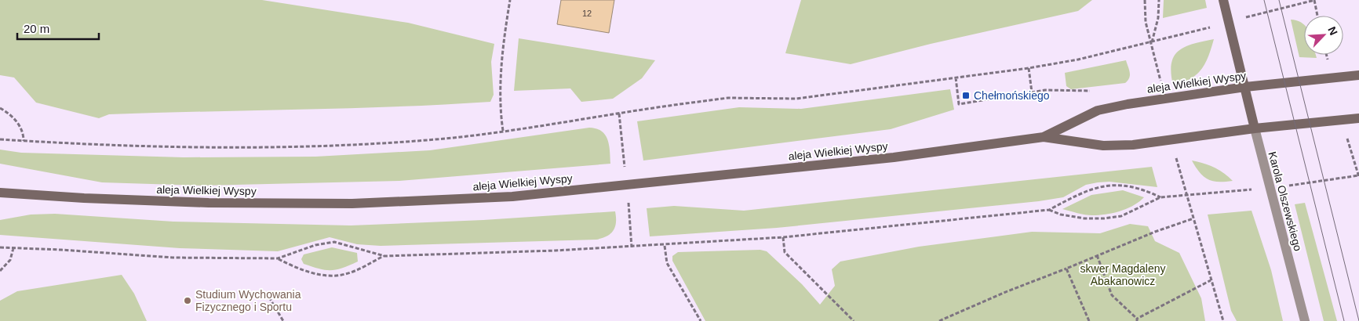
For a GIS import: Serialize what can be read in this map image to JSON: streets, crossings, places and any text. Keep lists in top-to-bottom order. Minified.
{"streets":{"main road":["aleja Wielkiej Wyspy","Karola Olszewskiego"]},"crossings":[["aleja Wielkiej Wyspy","Karola Olszewskiego"]],"parks":["skwer Magdaleny Abakanowicz"],"places":{"transit":["Chełmońskiego"],"other":["Studium Wychowania Fizycznego i Sportu"]},"house_numbers":["12"],"scale_bar":"20 m","north":"top right"}
